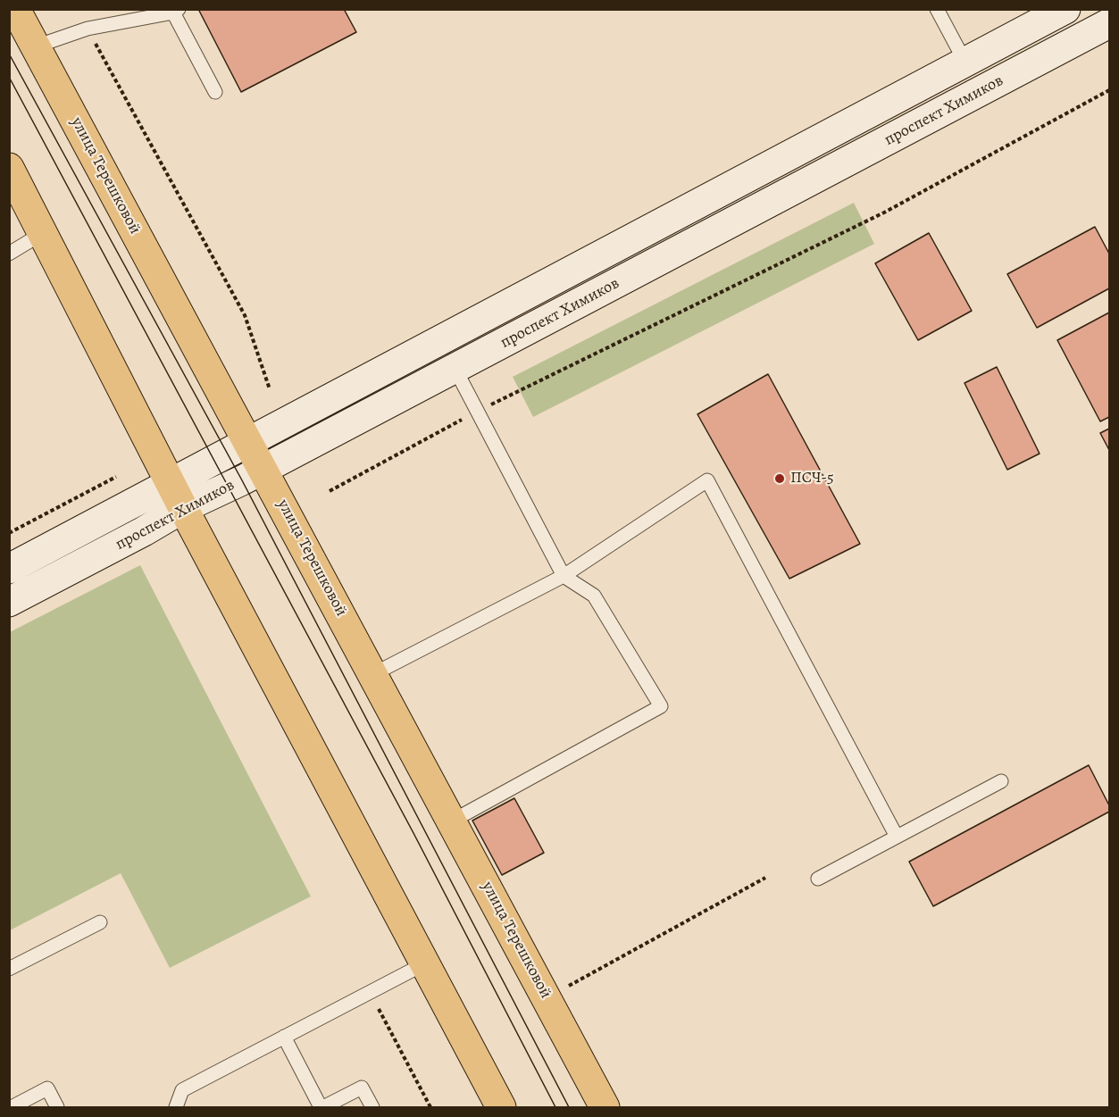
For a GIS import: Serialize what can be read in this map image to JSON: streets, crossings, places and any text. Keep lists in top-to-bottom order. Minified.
{"streets":{"main road":["проспект Химиков","улица Терешковой"]},"crossings":[["проспект Химиков","улица Терешковой"]],"places":["ПСЧ-5"]}
